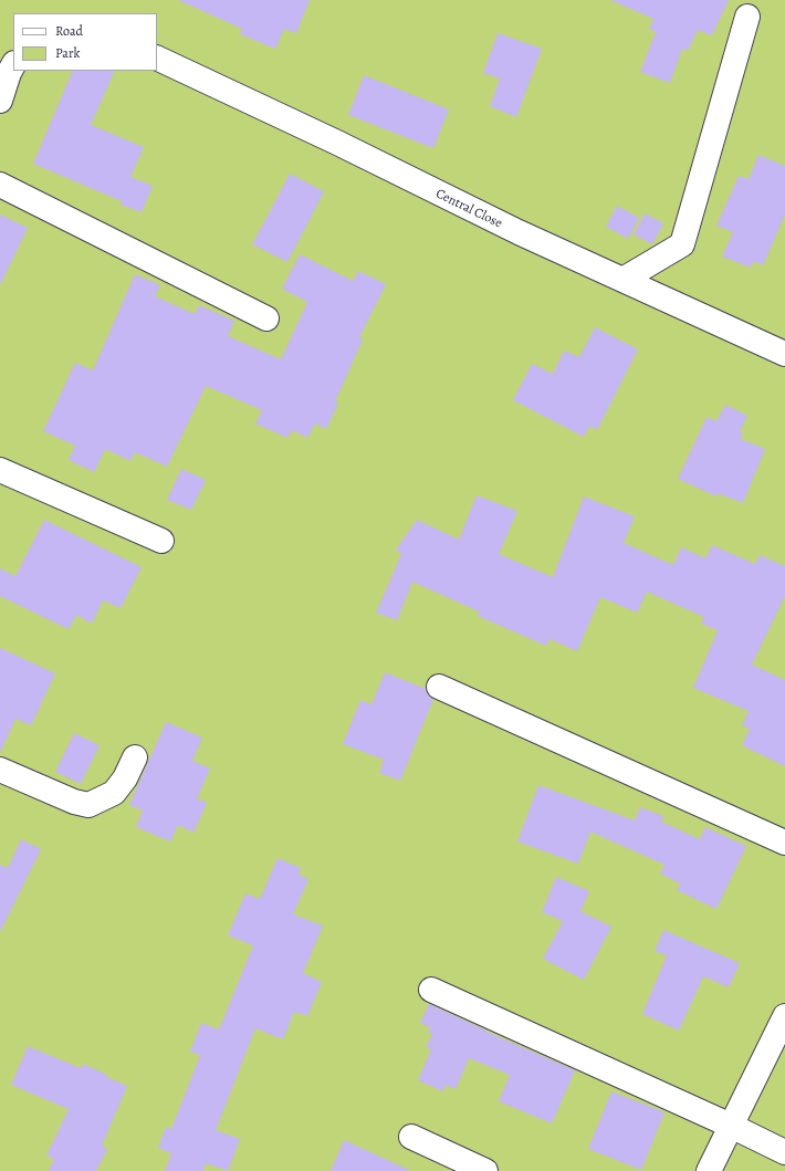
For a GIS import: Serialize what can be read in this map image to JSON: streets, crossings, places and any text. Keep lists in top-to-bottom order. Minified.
{"streets":{"street":["Central Close"]},"legend":["Road","Park"]}
